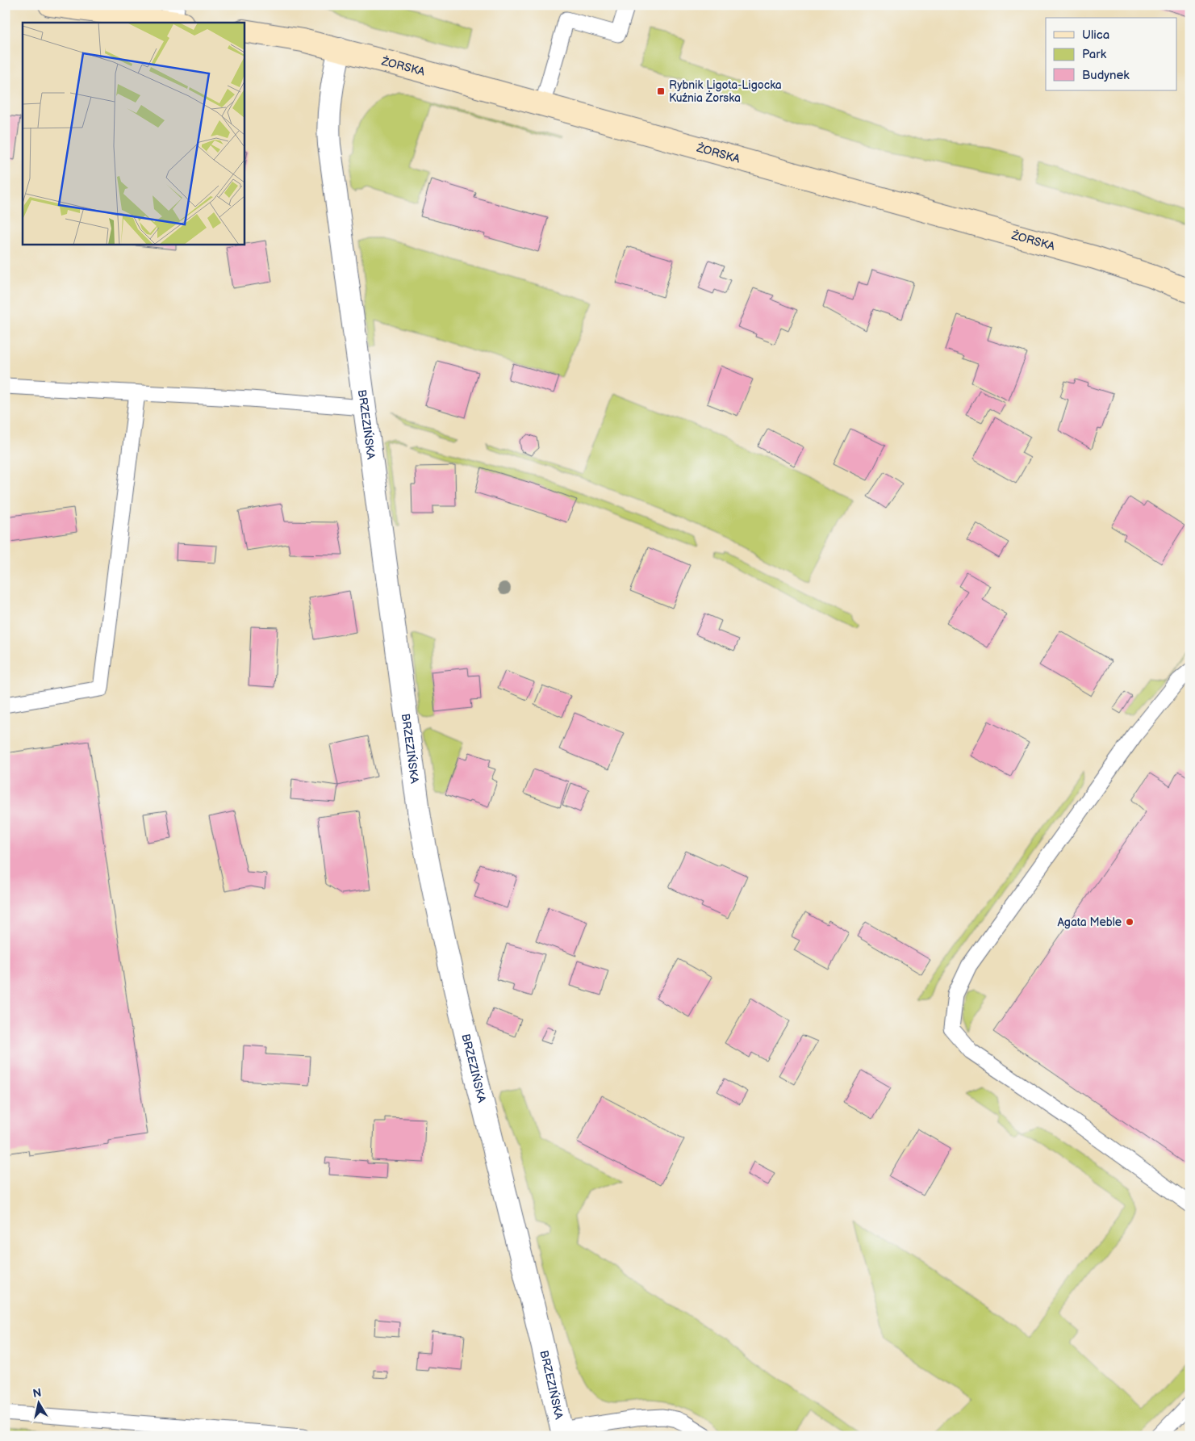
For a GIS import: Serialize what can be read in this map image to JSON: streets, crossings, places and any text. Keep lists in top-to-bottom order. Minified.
{"streets":{"main road":["ŻORSKA"],"street":["BRZEZIŃSKA"]},"crossings":[["ŻORSKA","BRZEZIŃSKA"]],"places":{"transit":["Rybnik Ligota-Ligocka Kuźnia Żorska"],"other":["Agata Meble"]},"legend":["Ulica","Park","Budynek"],"north":"top"}
